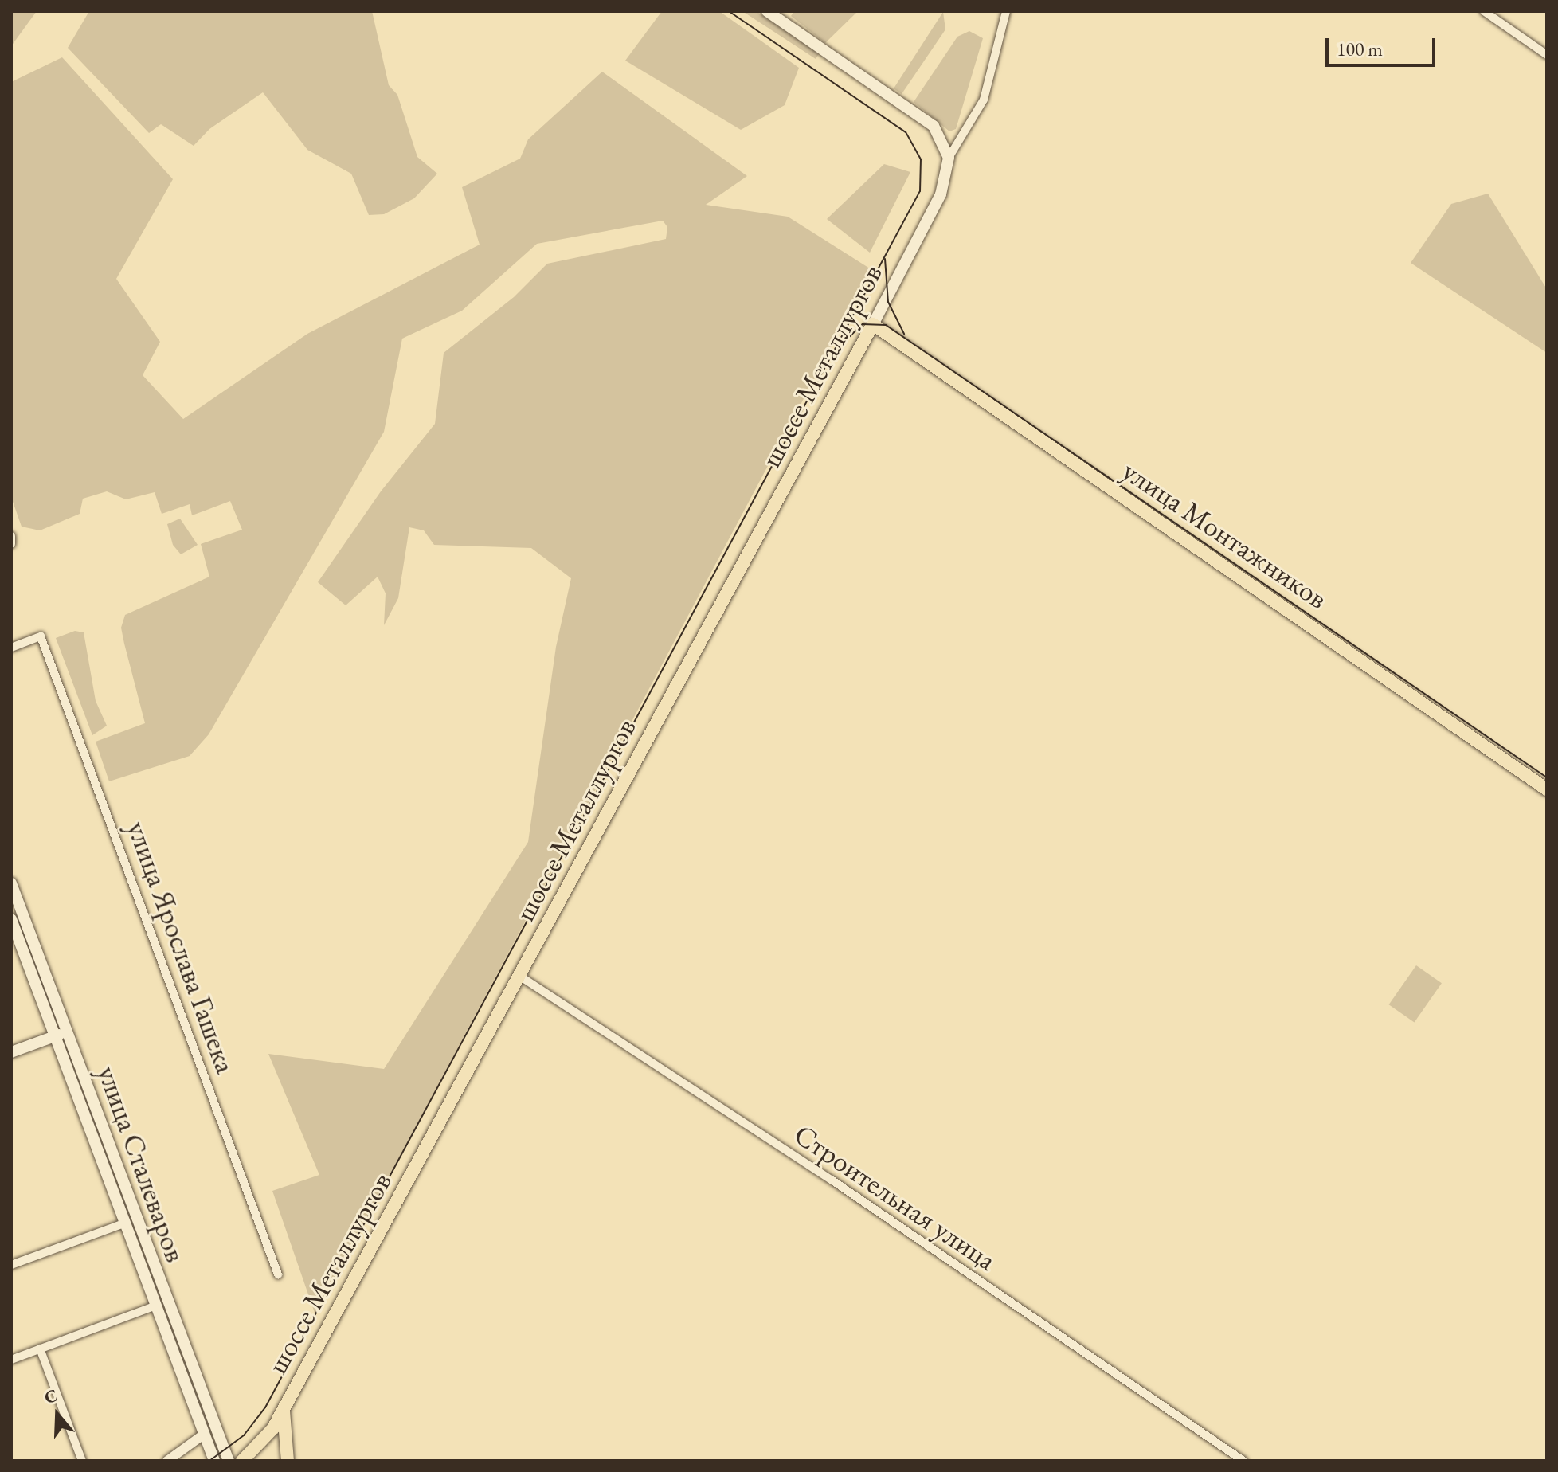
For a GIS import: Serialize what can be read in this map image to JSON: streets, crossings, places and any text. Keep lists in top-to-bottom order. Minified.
{"streets":{"main road":["шоссе Металлургов","улица Монтажников","улица Сталеваров"],"street":["улица Ярослава Гашека","Строительная улица"]},"crossings":[["шоссе Металлургов","улица Монтажников"],["шоссе Металлургов","Строительная улица"]],"scale_bar":"100 m","north":"top"}
